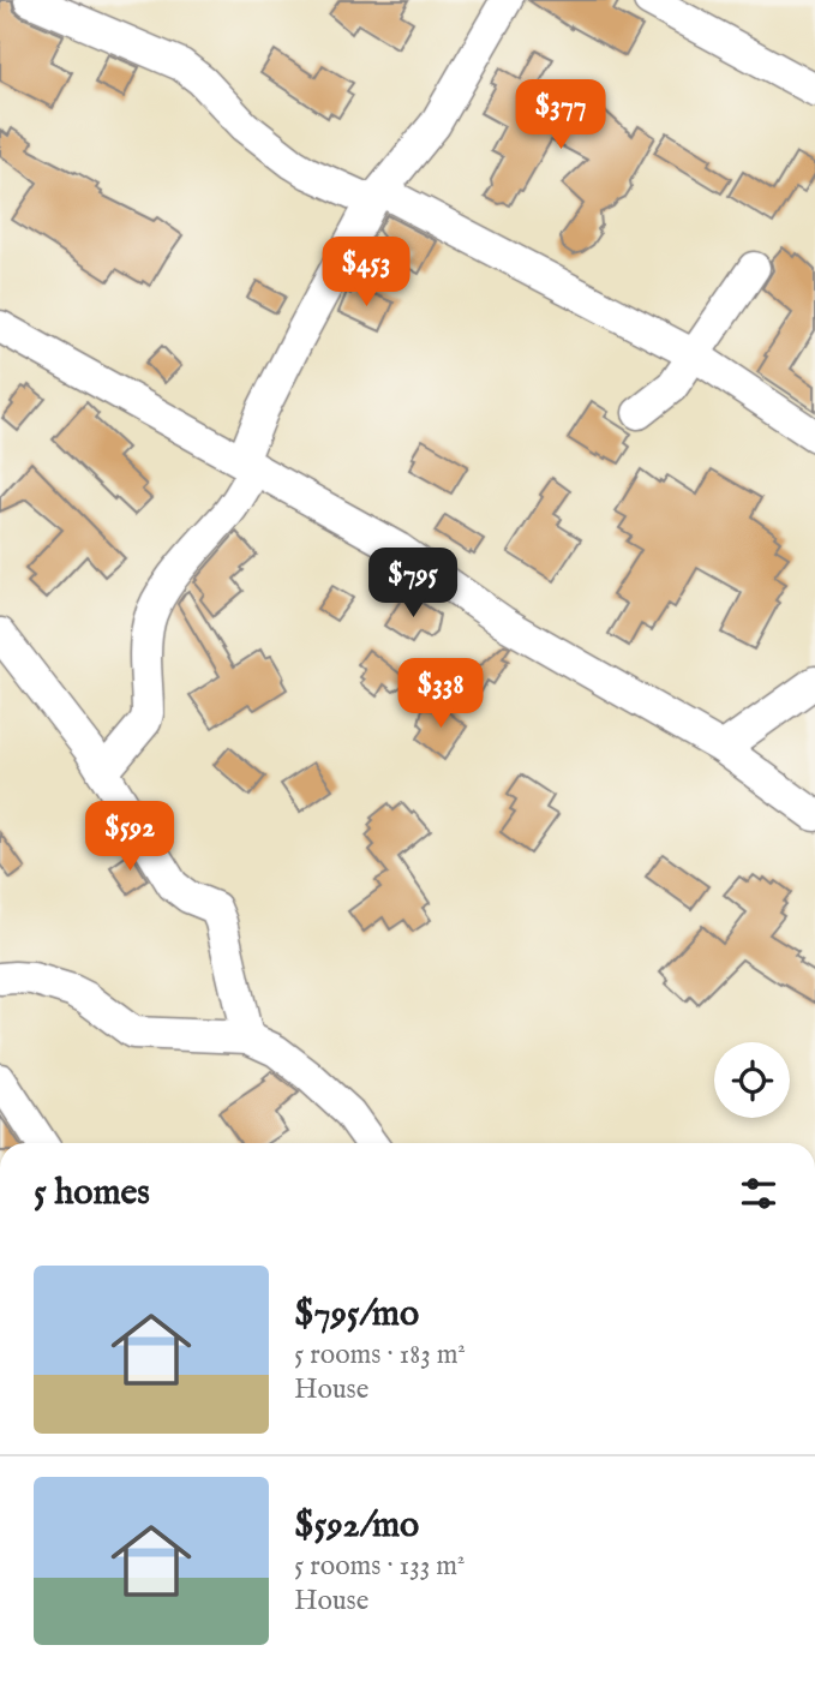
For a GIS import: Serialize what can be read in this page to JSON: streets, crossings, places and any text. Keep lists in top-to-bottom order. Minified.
{"page":{"price":["$377","$453","$795","$338","$592"],"heading":"5 homes","list":[{"name":"$795/mo","note":"5 rooms · 183 m² · House"},{"name":"$592/mo","note":"5 rooms · 133 m² · House"}]}}
